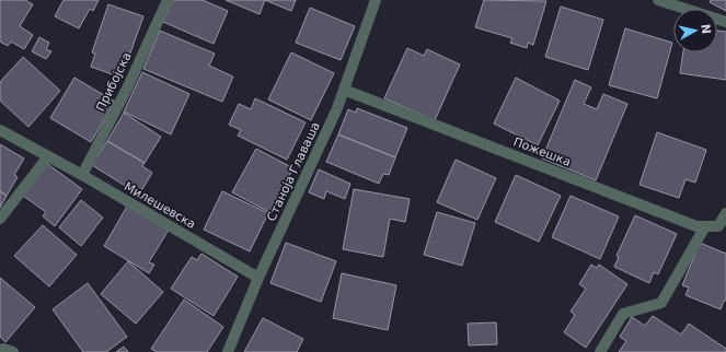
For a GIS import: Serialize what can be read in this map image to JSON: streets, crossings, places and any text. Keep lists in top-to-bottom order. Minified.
{"streets":{"street":["Прибојска","Пожешка","Станоја Главаша","Милешевска"]},"crossings":[["Прибојска","Милешевска"],["Пожешка","Станоја Главаша"],["Станоја Главаша","Милешевска"]],"north":"right"}
